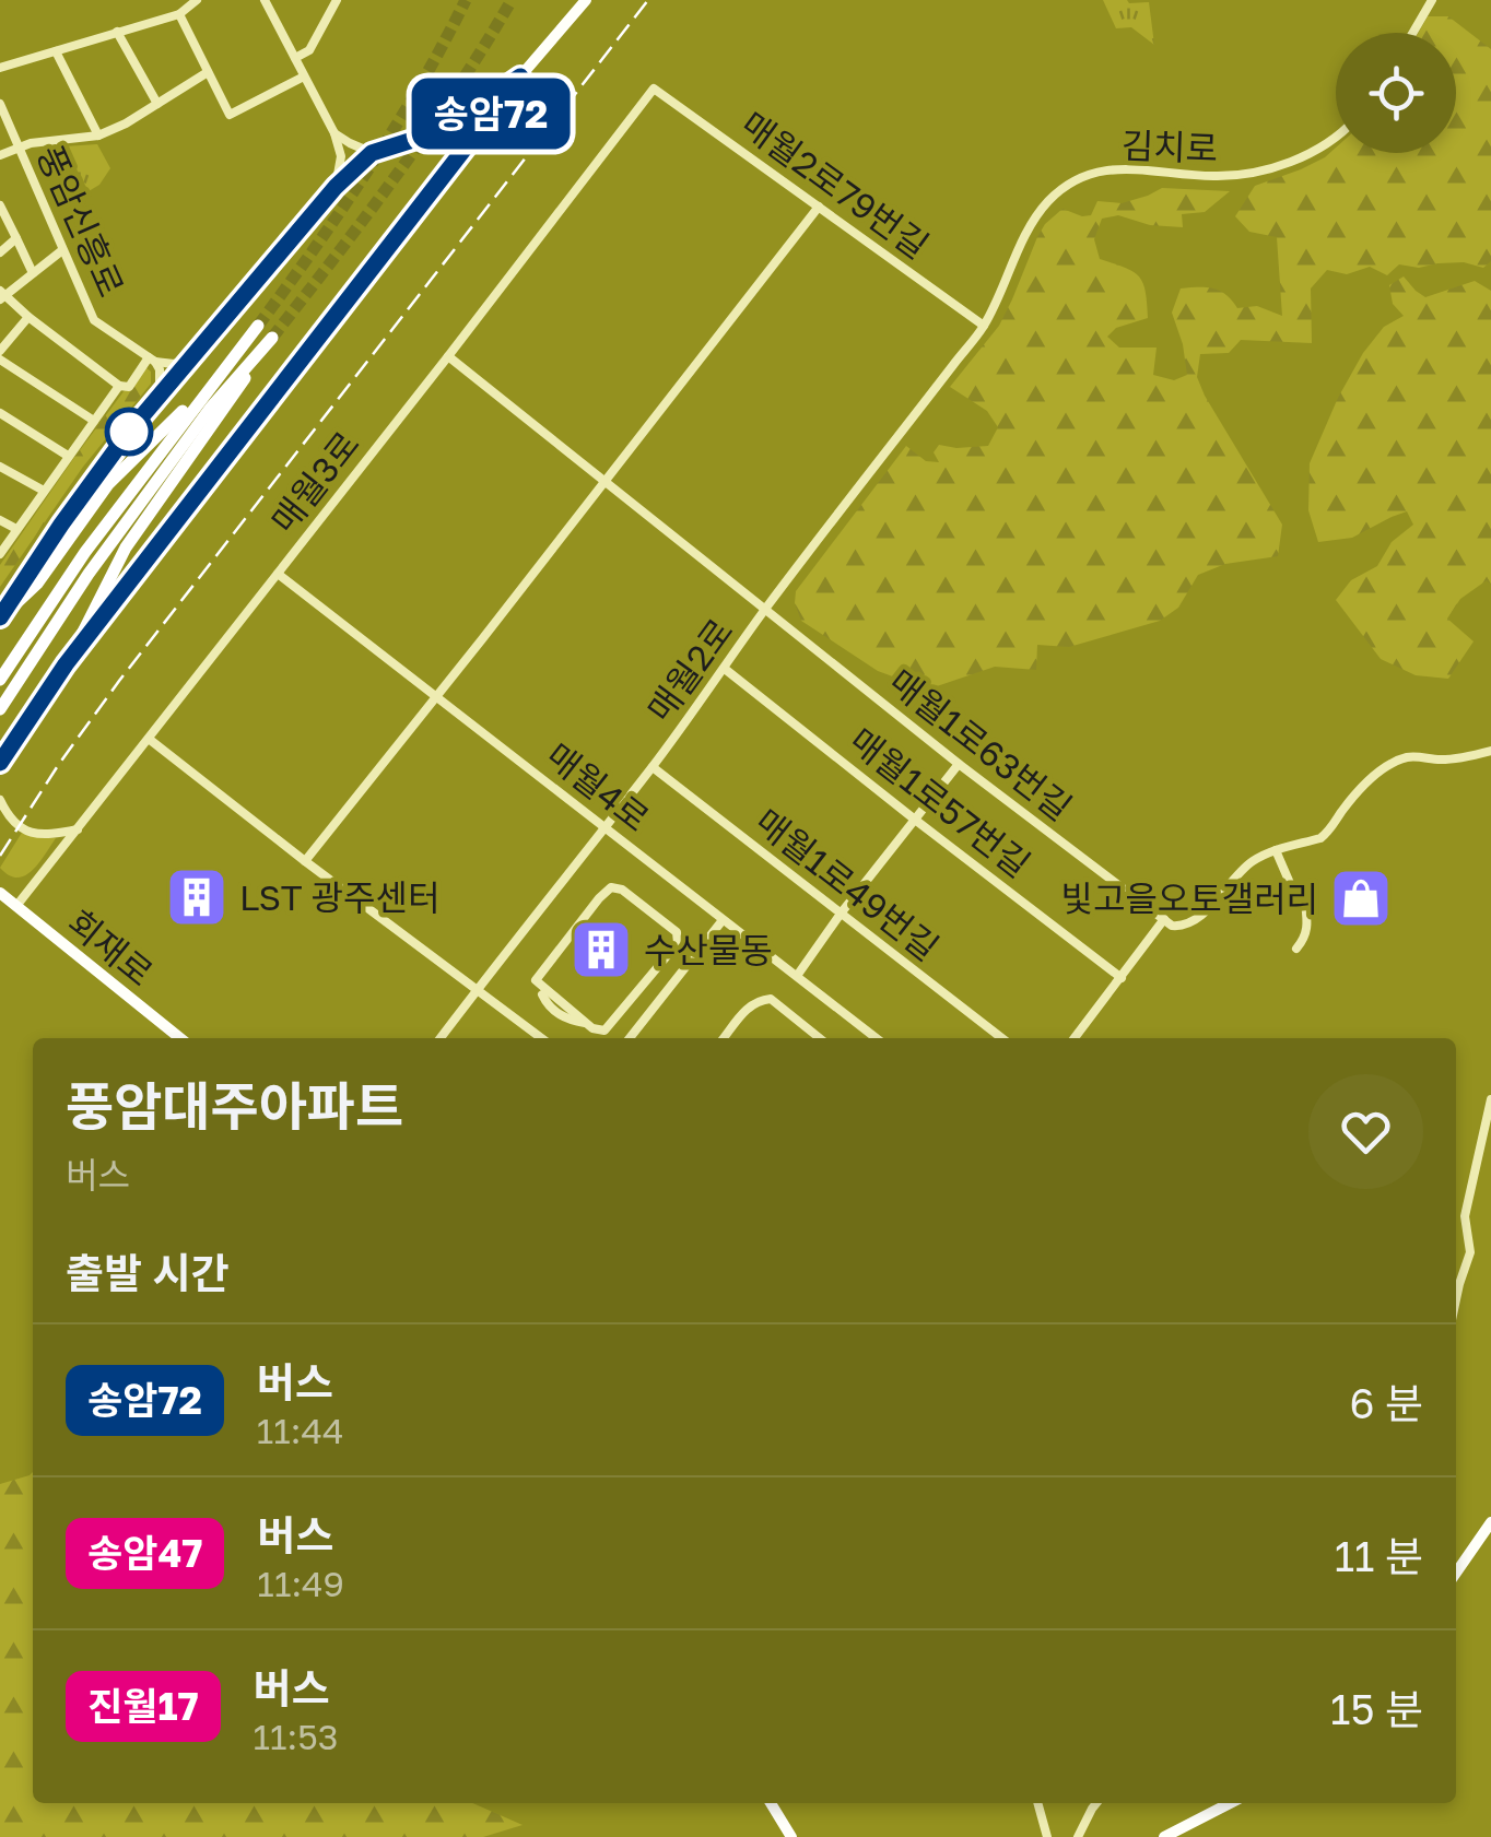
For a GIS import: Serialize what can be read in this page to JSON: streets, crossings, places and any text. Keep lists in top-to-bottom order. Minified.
{"streets":{"main road":["회재로"],"street":["김치로","매월2로79번길","풍암신흥로","매월3로","매월2로","매월1로63번길","매월4로","매월1로57번길","매월1로49번길"]},"crossings":[["김치로","매월2로79번길"],["김치로","매월2로"],["매월2로79번길","매월3로"],["매월2로79번길","매월2로"],["매월3로","매월1로63번길"],["매월3로","매월4로"],["매월3로","회재로"],["매월2로","매월1로63번길"],["매월2로","매월4로"],["매월2로","매월1로57번길"],["매월2로","매월1로49번길"]],"places":{"building":["LST 광주센터","수산물동"],"shop":["빛고을오토갤러리"]},"lines":["bus line 송암72"],"page":{"on_map":"송암72","heading":[["풍암대주아파트","버스"],"출발 시간"],"list":[{"mark":"송암72","name":"버스","note":"11:44","value":"6 분"},{"mark":"송암47","name":"버스","note":"11:49","value":"11 분"},{"mark":"진월17","name":"버스","note":"11:53","value":"15 분"}]}}
